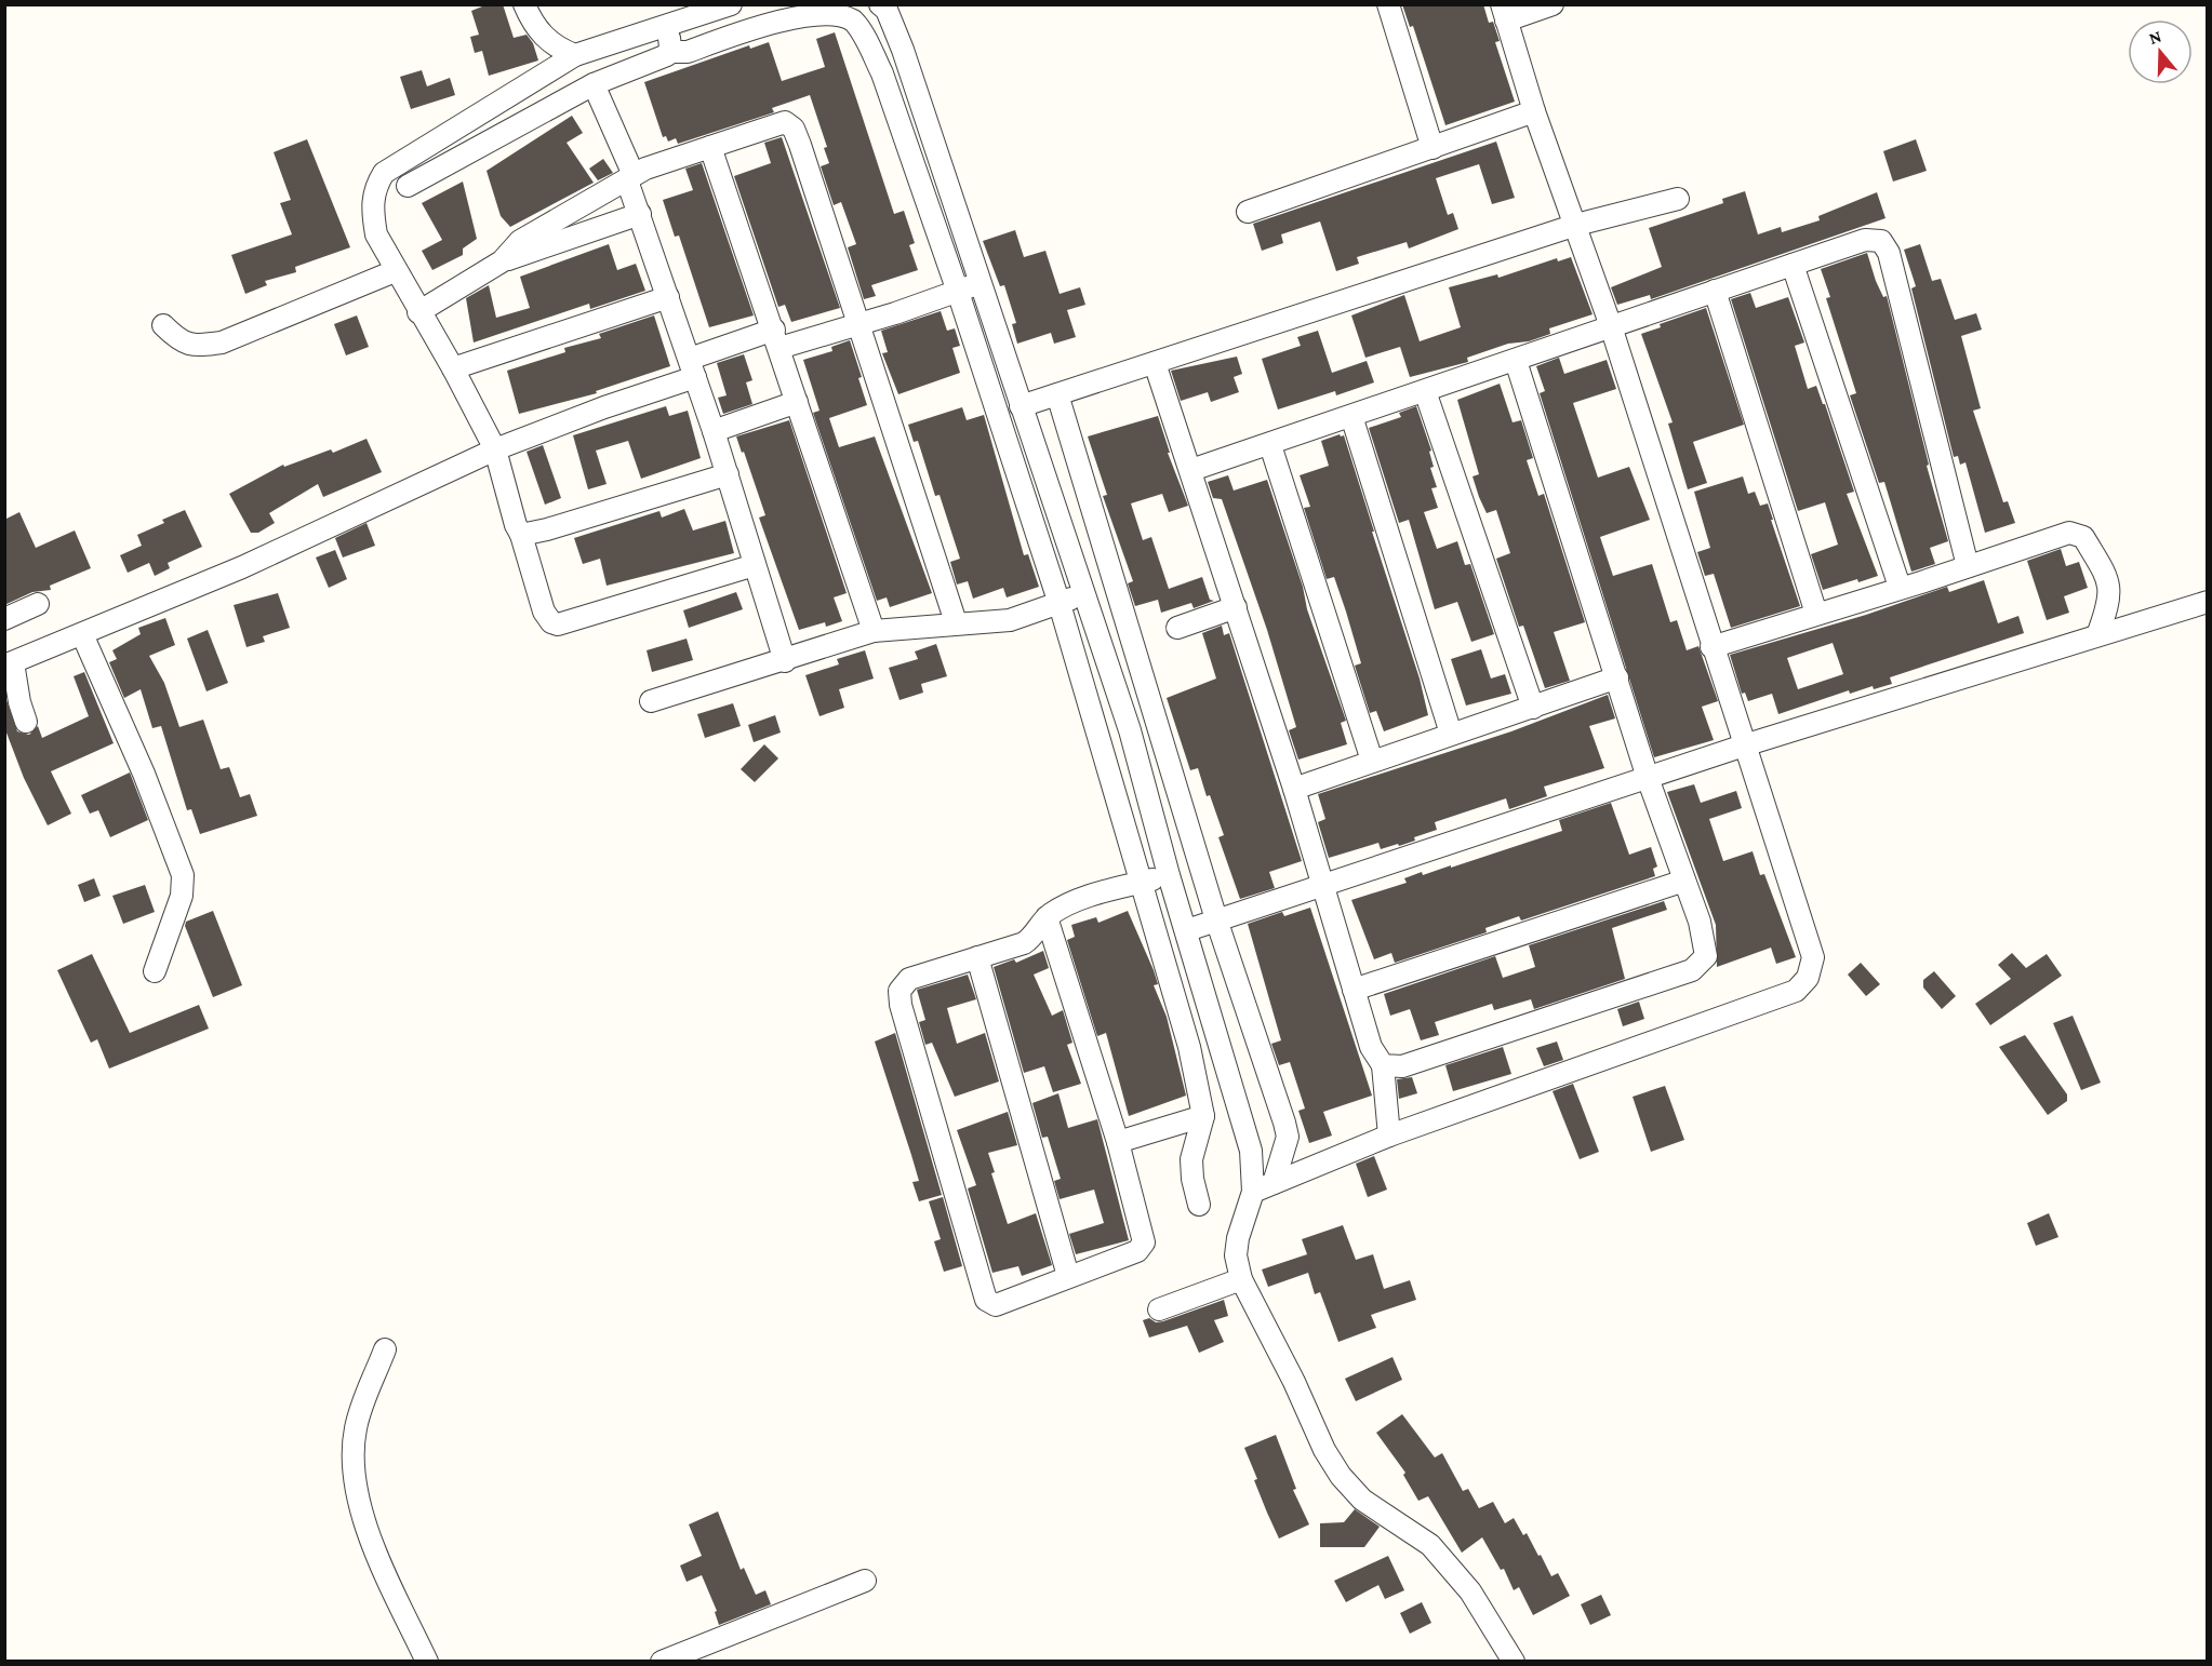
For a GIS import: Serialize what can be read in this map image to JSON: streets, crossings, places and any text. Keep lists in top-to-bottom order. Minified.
{"north":"top"}
